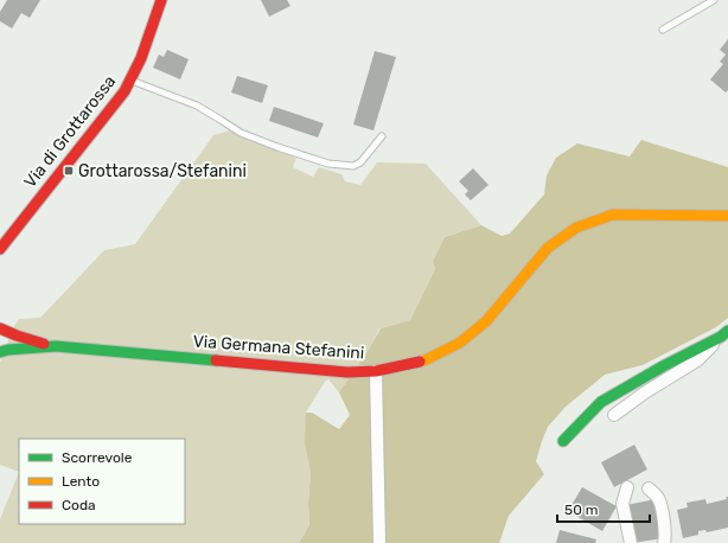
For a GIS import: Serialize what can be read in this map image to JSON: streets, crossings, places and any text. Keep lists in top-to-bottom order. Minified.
{"streets":{"street":["Via di Grottarossa","Via Germana Stefanini"]},"places":{"transit":["Grottarossa/Stefanini"]},"legend":["Scorrevole","Lento","Coda"],"scale_bar":"50 m"}
